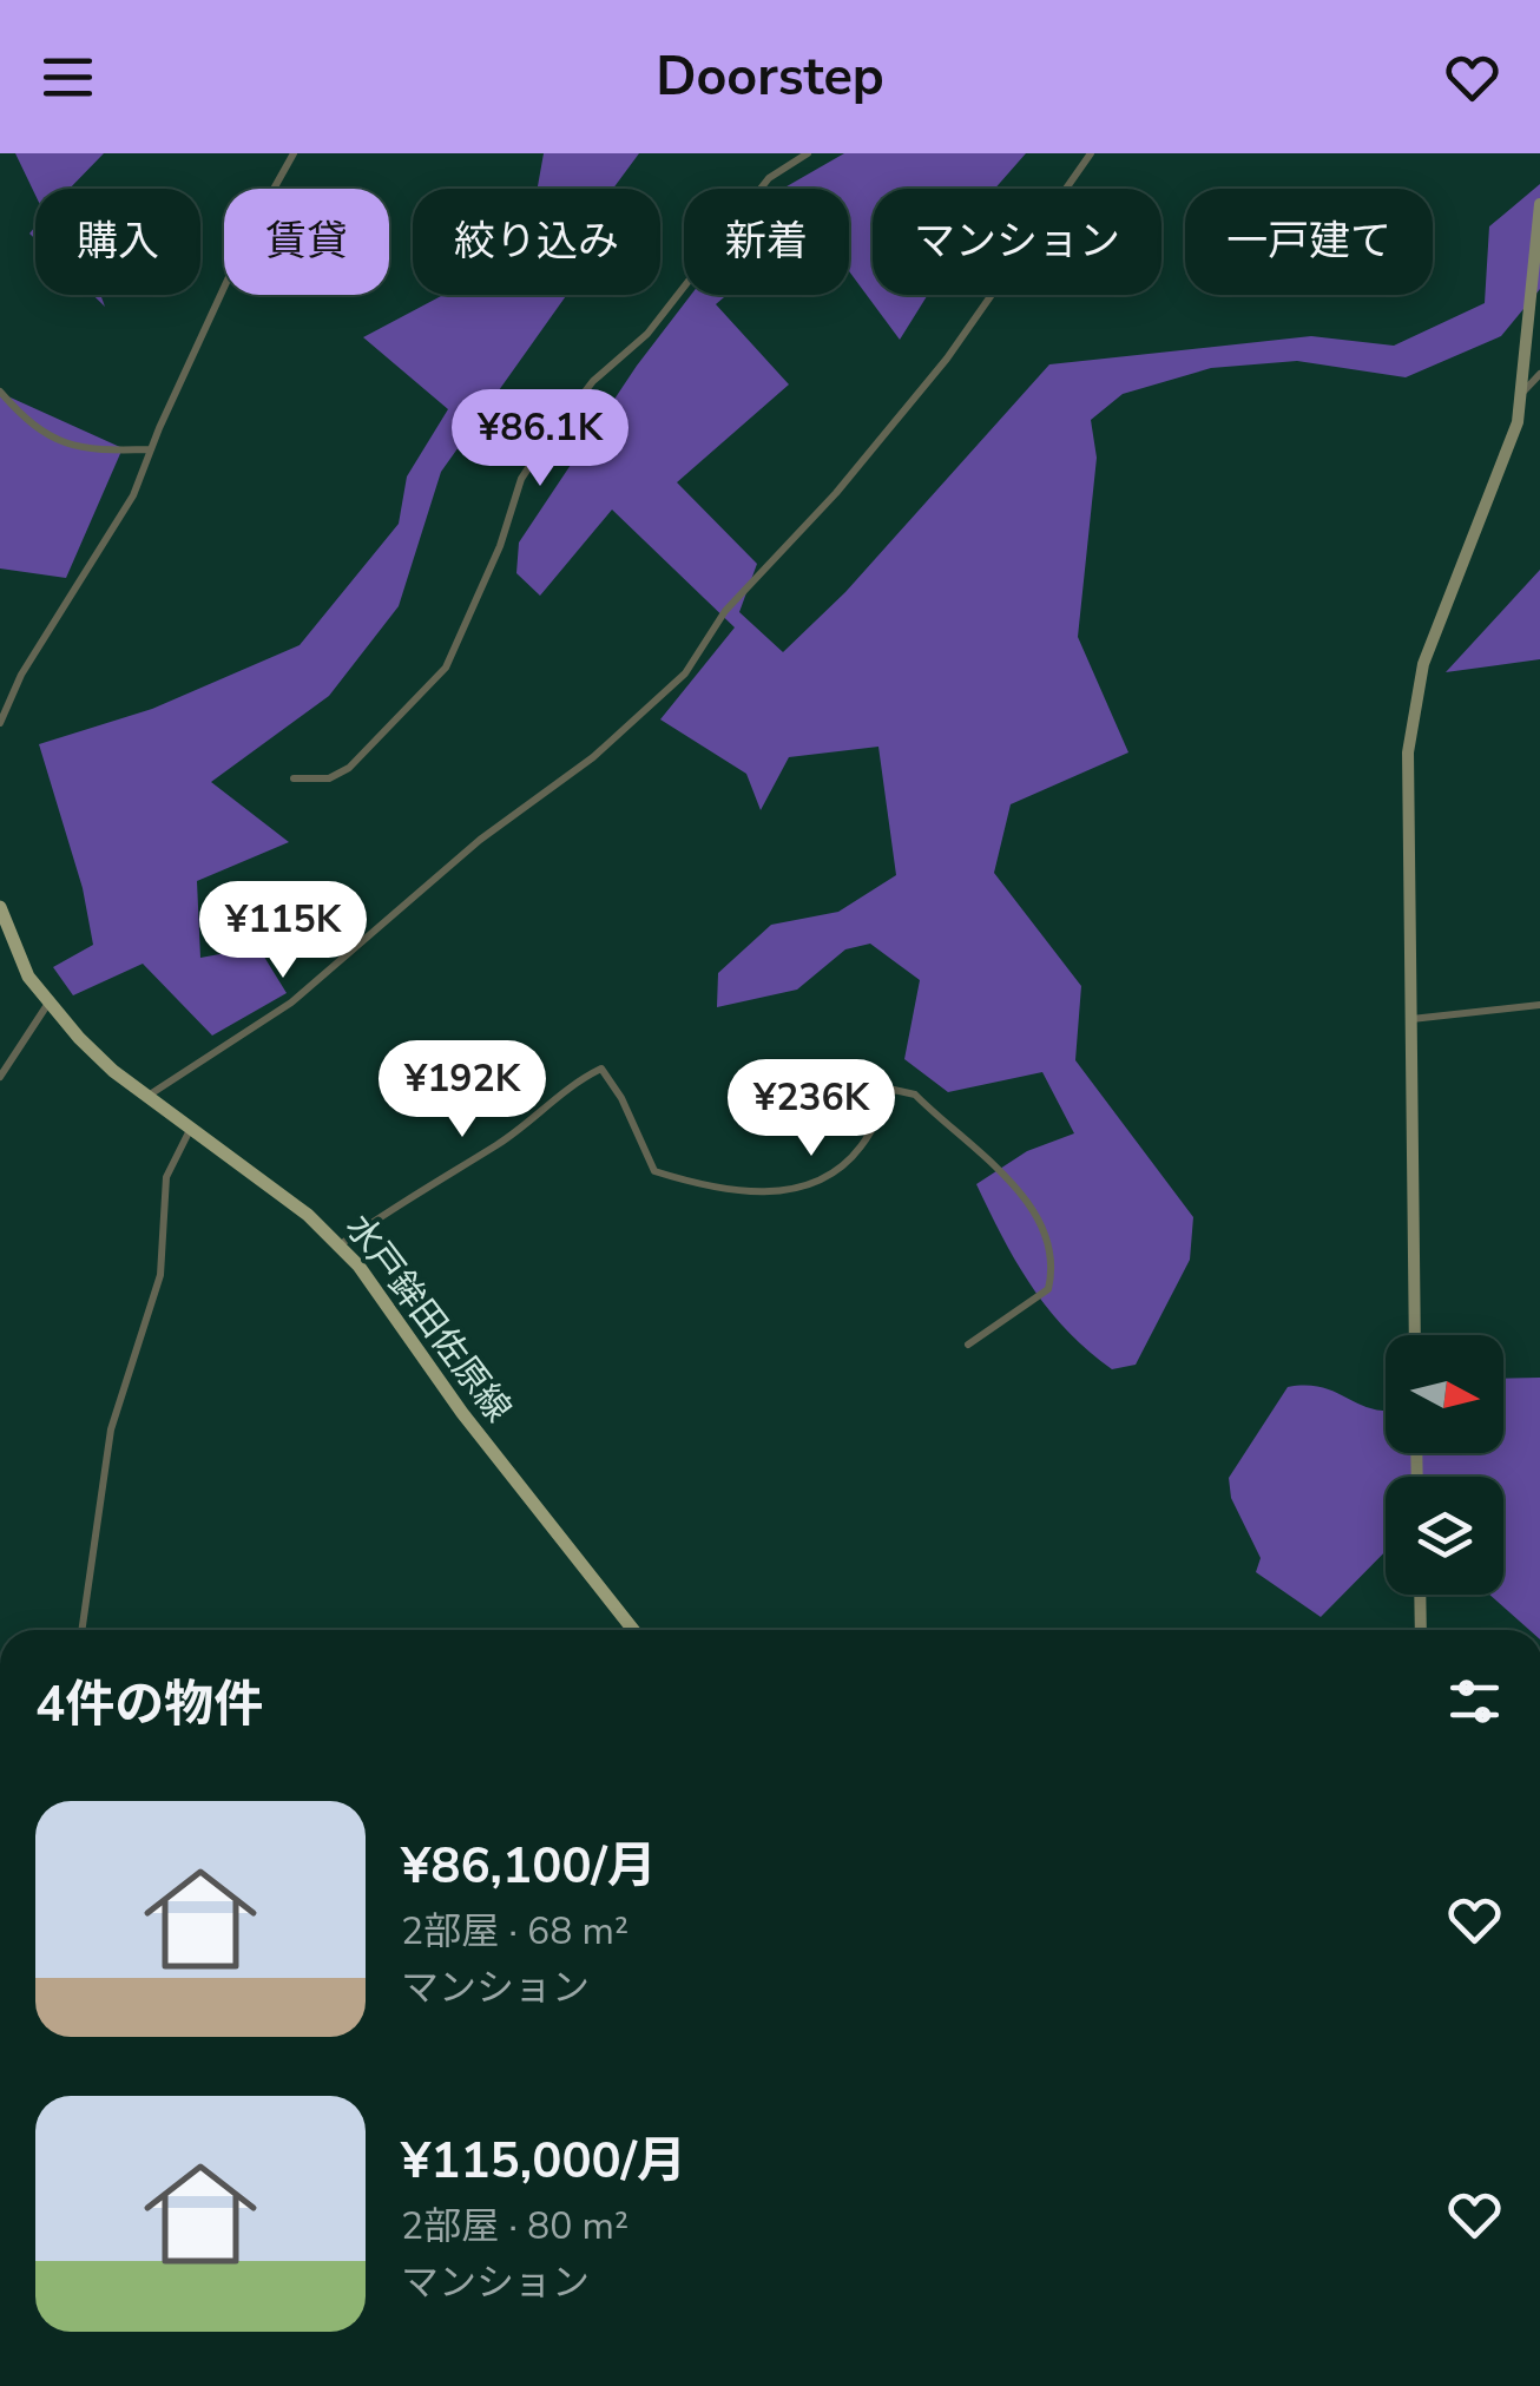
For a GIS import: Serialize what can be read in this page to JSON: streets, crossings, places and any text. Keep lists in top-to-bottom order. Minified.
{"streets":{"main road":["水戸鉾田佐原線"]},"north":"right","page":{"header":"Doorstep","chip":["購入","賃貸","絞り込み","新着","マンション","一戸建て"],"price":["¥86.1K","¥115K","¥192K","¥236K"],"heading":"4件の物件","list":[{"name":"¥86,100/月","note":"2部屋 · 68 m² · マンション"},{"name":"¥115,000/月","note":"2部屋 · 80 m² · マンション"}]}}
